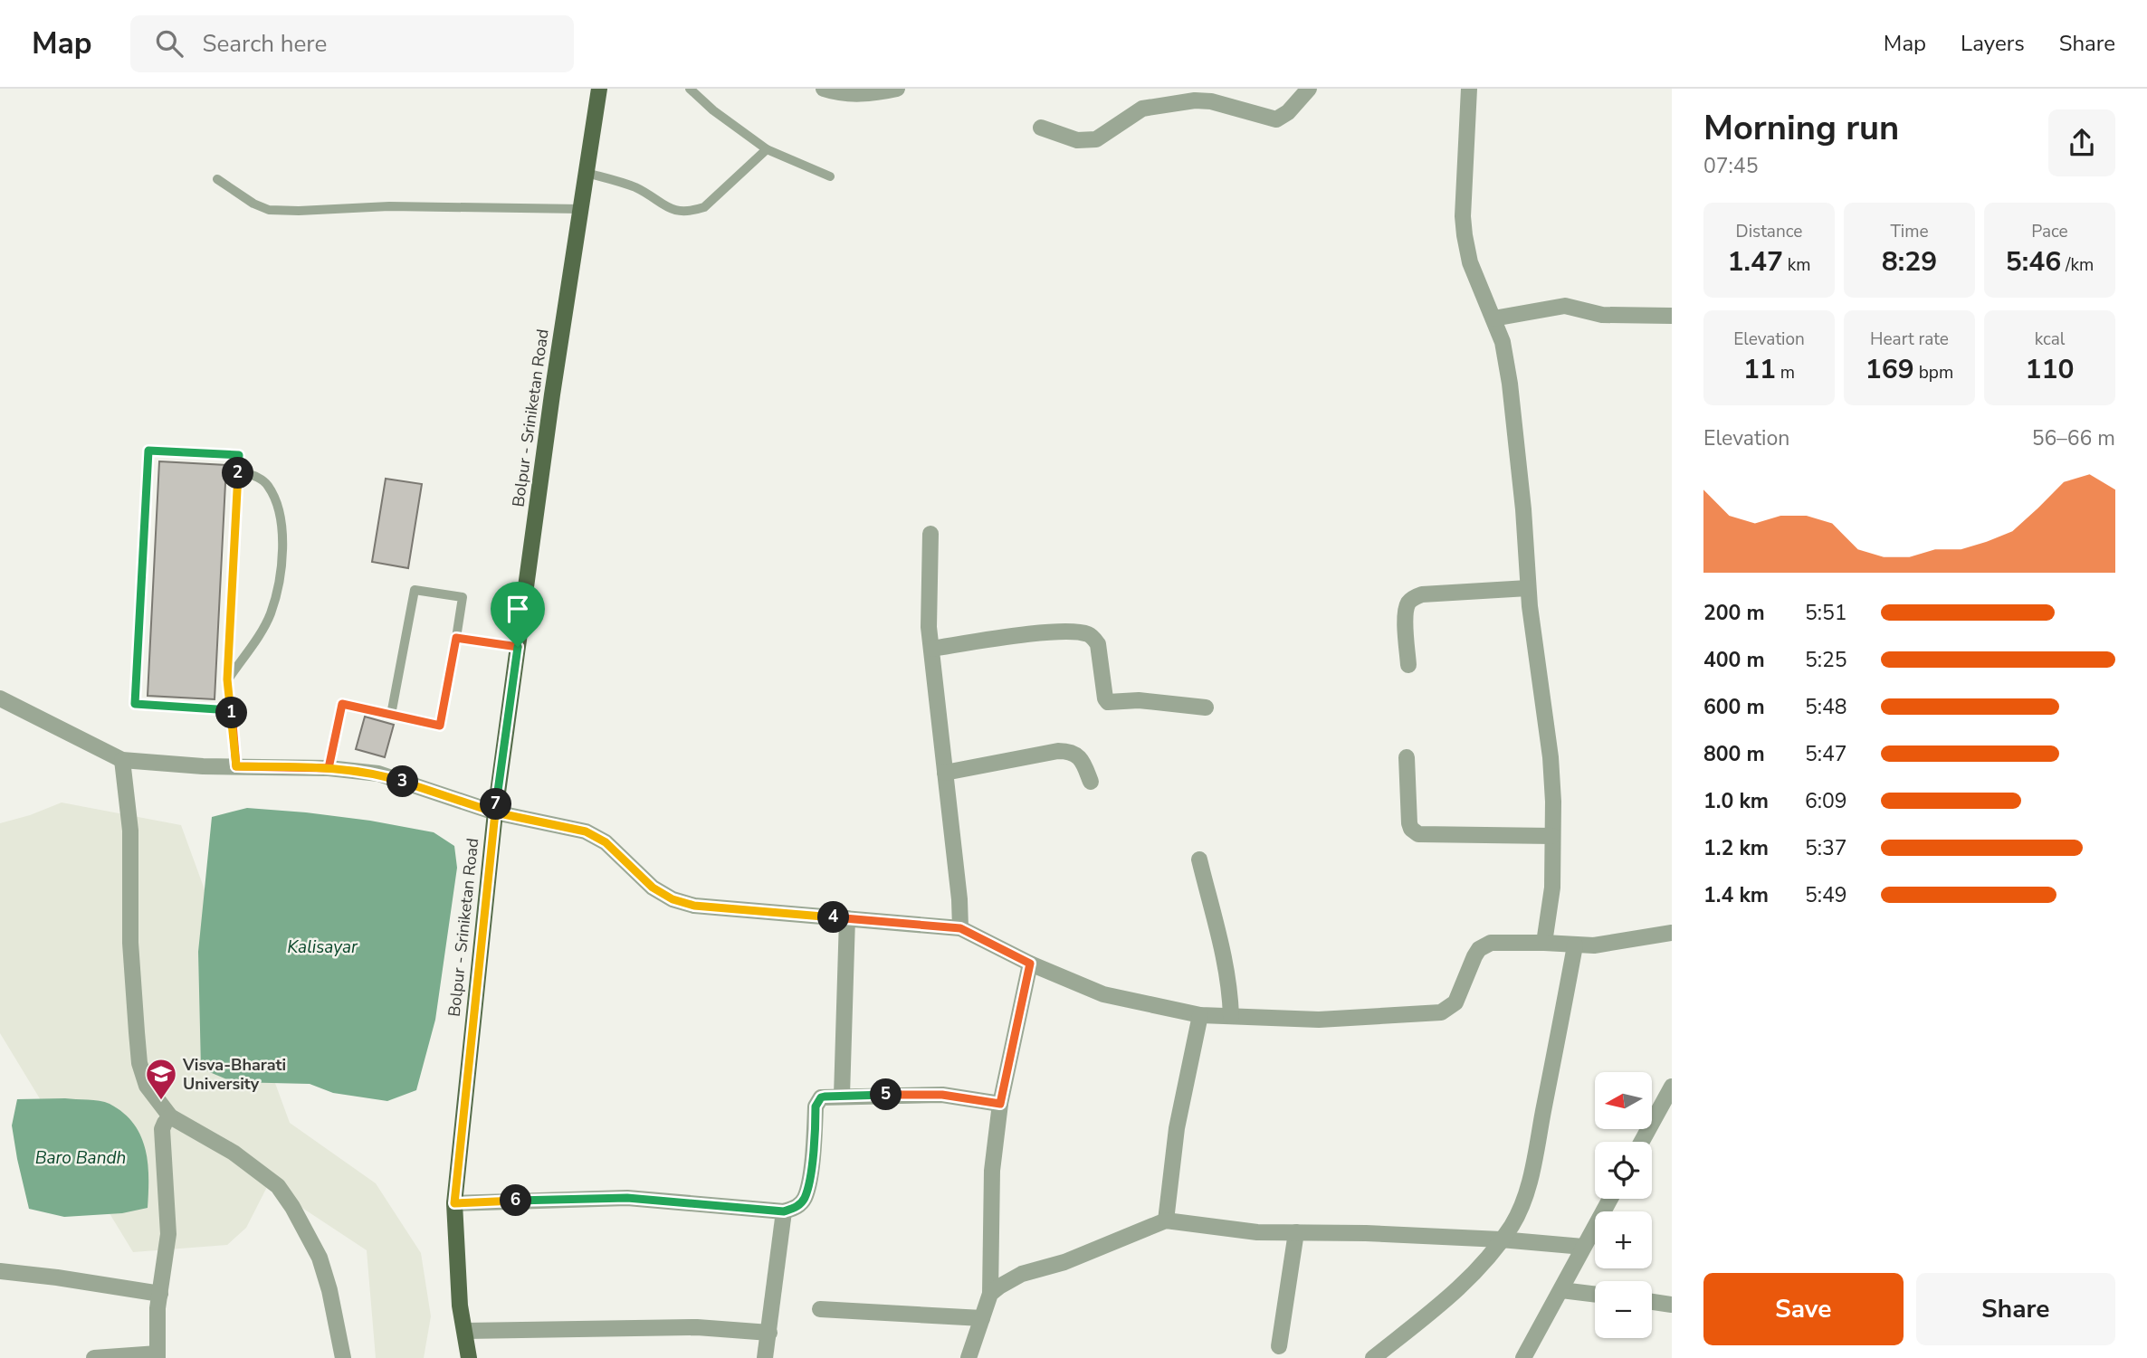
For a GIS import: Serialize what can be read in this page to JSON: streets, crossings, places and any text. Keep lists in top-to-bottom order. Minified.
{"streets":{"main road":["Bolpur - Sriniketan Road"]},"water":["Kalisayar","Baro Bandh"],"places":{"school or university":["Visva-Bharati University"]},"north":"left","page":{"header":"Map","search":"Search here","nav":["Map","Layers","Share"],"heading":["Morning run","07:45"],"stats":[["Distance","1.47 km"],["Time","8:29"],["Pace","5:46 /km"],["Elevation","11 m"],["Heart rate","169 bpm"],["kcal","110"]],"chart":["Elevation","56–66 m"],"pins":["2","1","3","7","4","5","6"],"list":[{"name":"200 m","note":"5:51"},{"name":"400 m","note":"5:25"},{"name":"600 m","note":"5:48"},{"name":"800 m","note":"5:47"},{"name":"1.0 km","note":"6:09"},{"name":"1.2 km","note":"5:37"},{"name":"1.4 km","note":"5:49"}],"map_buttons":["+","−"],"buttons":["Save","Share"]}}
